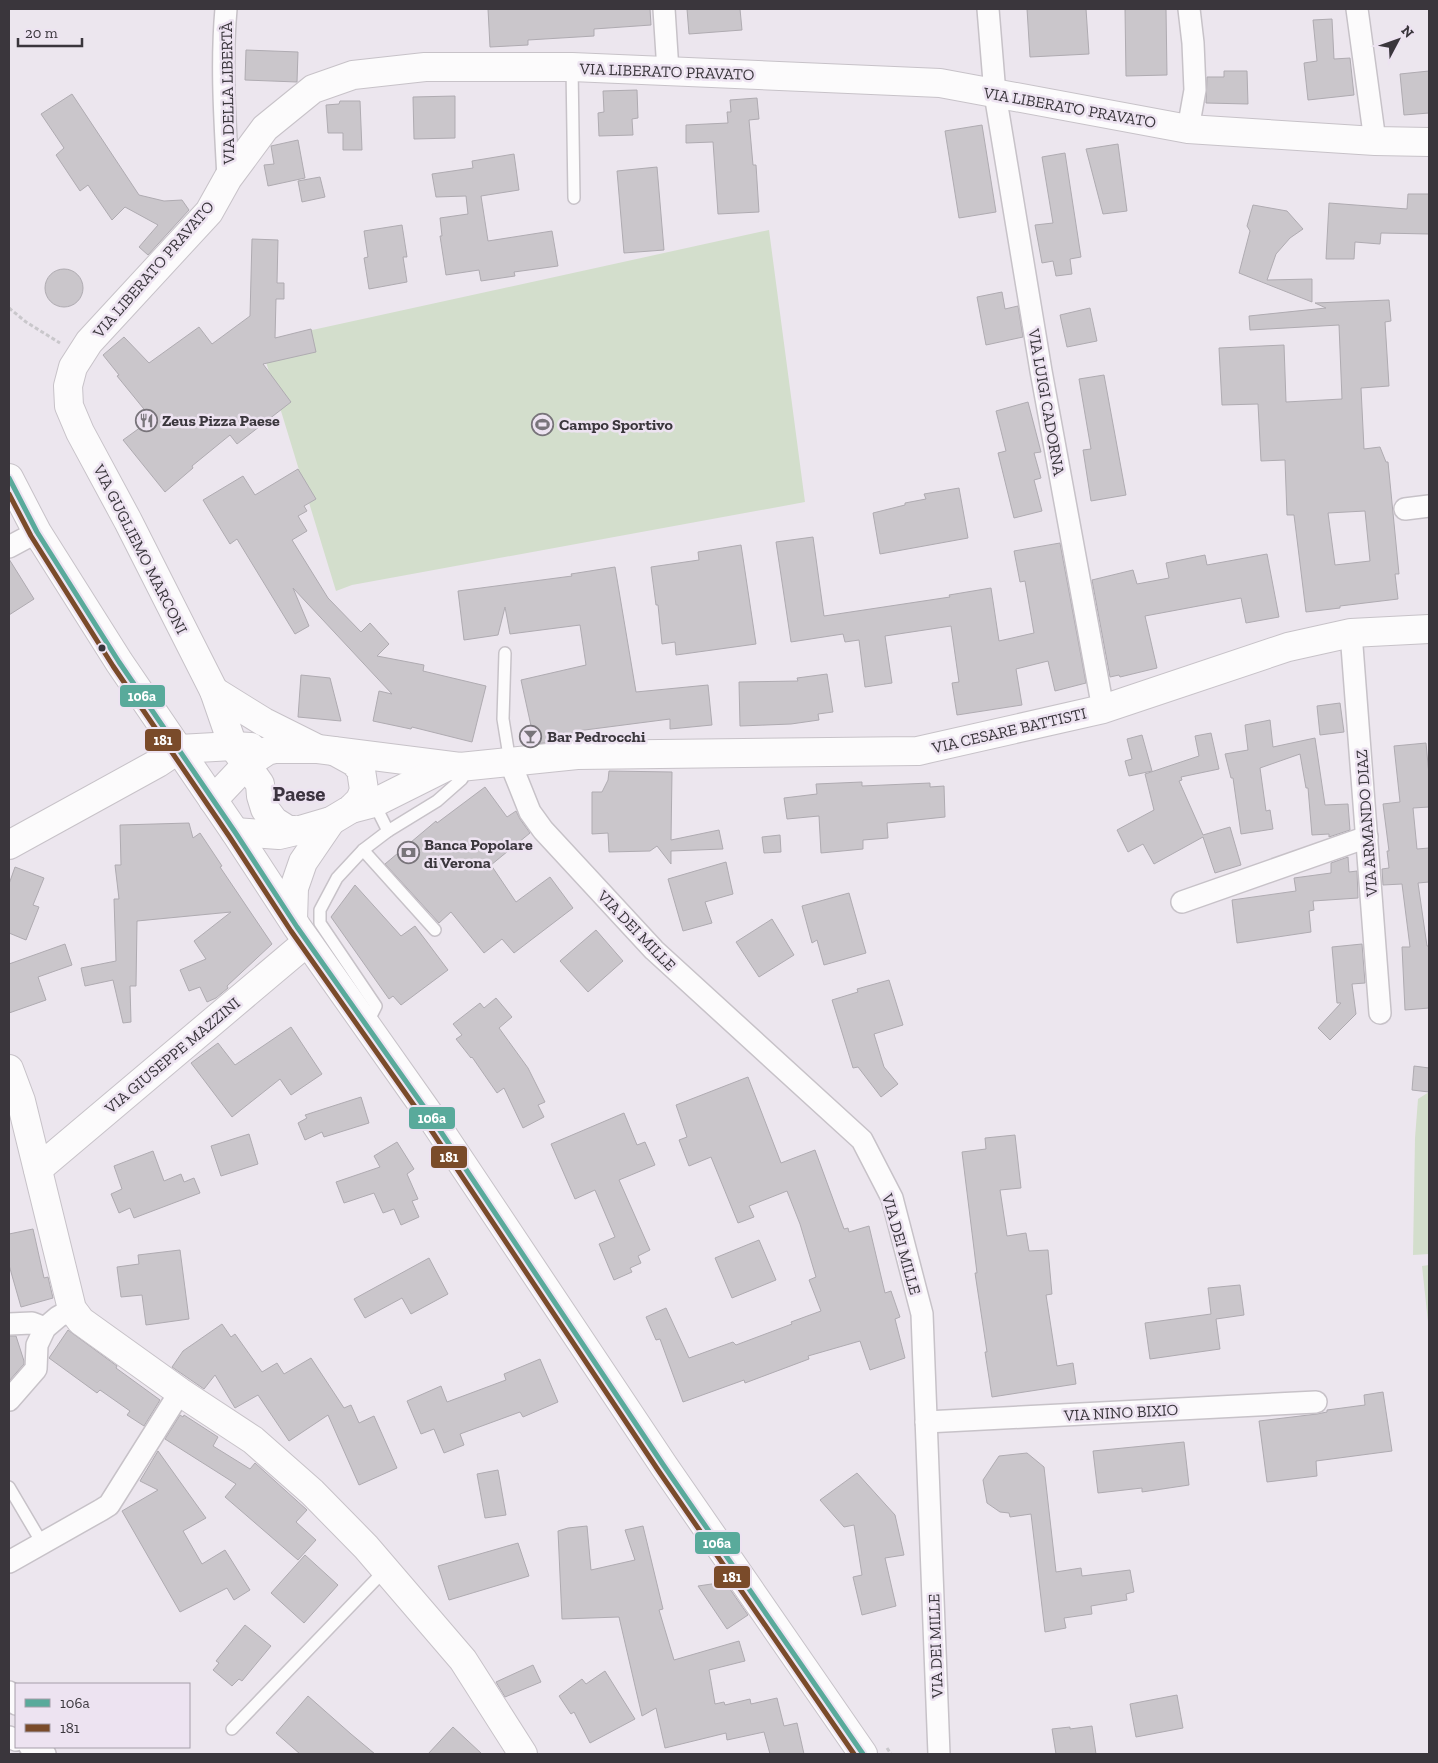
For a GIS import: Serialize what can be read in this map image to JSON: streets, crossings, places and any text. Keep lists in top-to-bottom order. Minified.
{"streets":{"street":["VIA LIBERATO PRAVATO","VIA DELLA LIBERTÀ","VIA LUIGI CADORNA","VIA GUGLIEMO MARCONI","VIA CESARE BATTISTI","VIA ARMANDO DIAZ","VIA DEI MILLE","VIA GIUSEPPE MAZZINI","VIA NINO BIXIO"]},"crossings":[["VIA LIBERATO PRAVATO","VIA DELLA LIBERTÀ"],["VIA LIBERATO PRAVATO","VIA LUIGI CADORNA"],["VIA LIBERATO PRAVATO","VIA GUGLIEMO MARCONI"],["VIA LUIGI CADORNA","VIA CESARE BATTISTI"],["VIA CESARE BATTISTI","VIA ARMANDO DIAZ"],["VIA CESARE BATTISTI","VIA DEI MILLE"],["VIA DEI MILLE","VIA NINO BIXIO"]],"districts":["Paese"],"places":{"restaurant":["Zeus Pizza Paese"],"sports":["Campo Sportivo"],"bar":["Bar Pedrocchi"],"bank":["Banca Popolare di Verona"]},"lines":["transit line 106a","transit line 181"],"legend":["106a","181"],"scale_bar":"20 m","north":"top right"}
